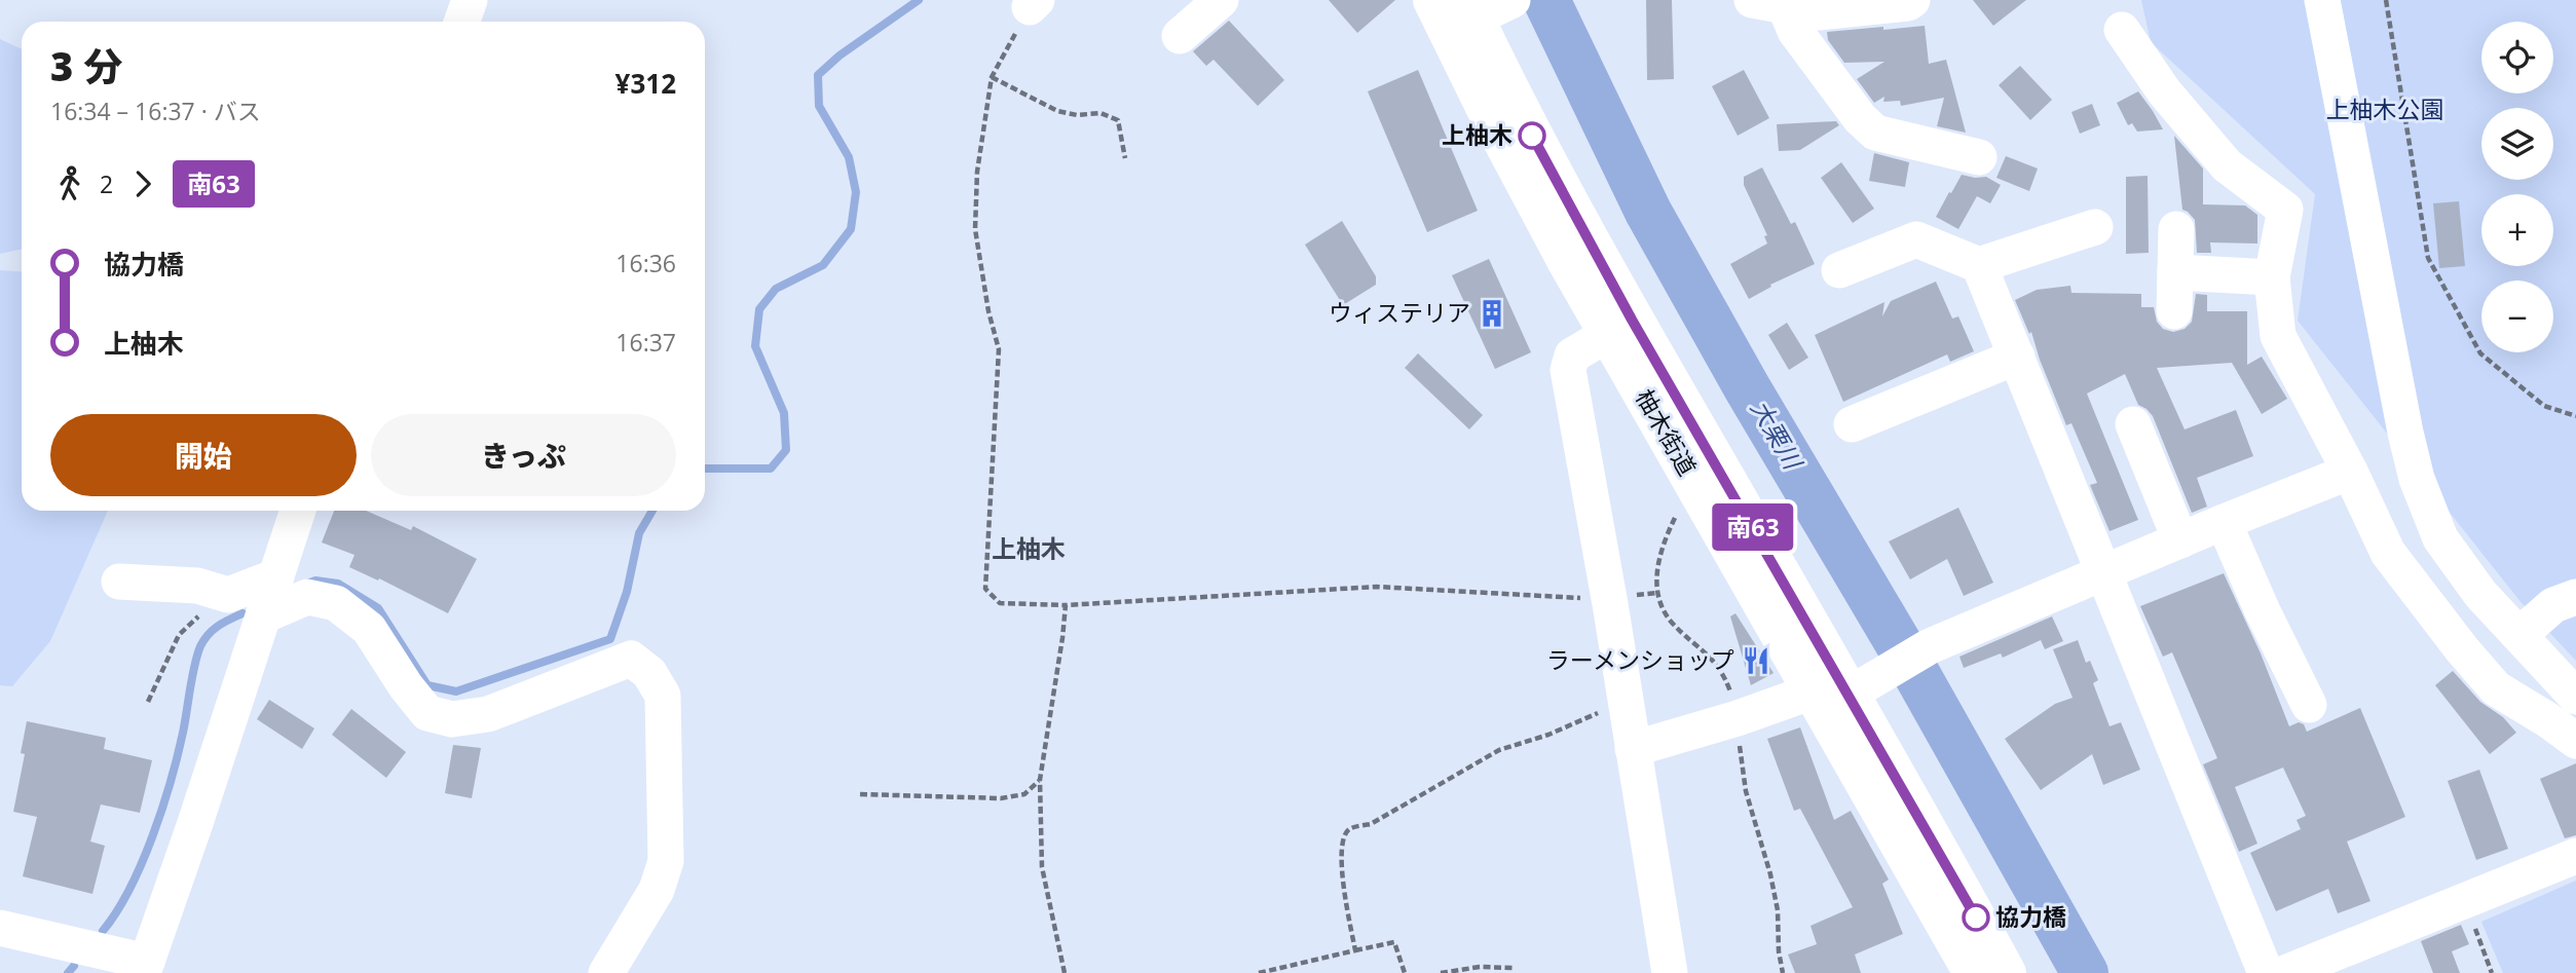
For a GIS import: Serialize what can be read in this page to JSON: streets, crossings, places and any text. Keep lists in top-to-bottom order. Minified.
{"streets":{"main road":["柚木街道"]},"districts":["上柚木"],"water":["大栗川"],"parks":["上柚木公園"],"places":{"other":["上柚木","協力橋"],"building":["ウィステリア"],"restaurant":["ラーメンショップ"]},"lines":["bus line 南63"],"page":{"on_map":"南63","map_buttons":["+","−"],"heading":["3 分","16:34 – 16:37 · バス","¥312"],"legs":["2","南63"],"list":[{"name":"協力橋","value":"16:36"},{"name":"上柚木","value":"16:37"}],"buttons":["開始","きっぷ"]}}
